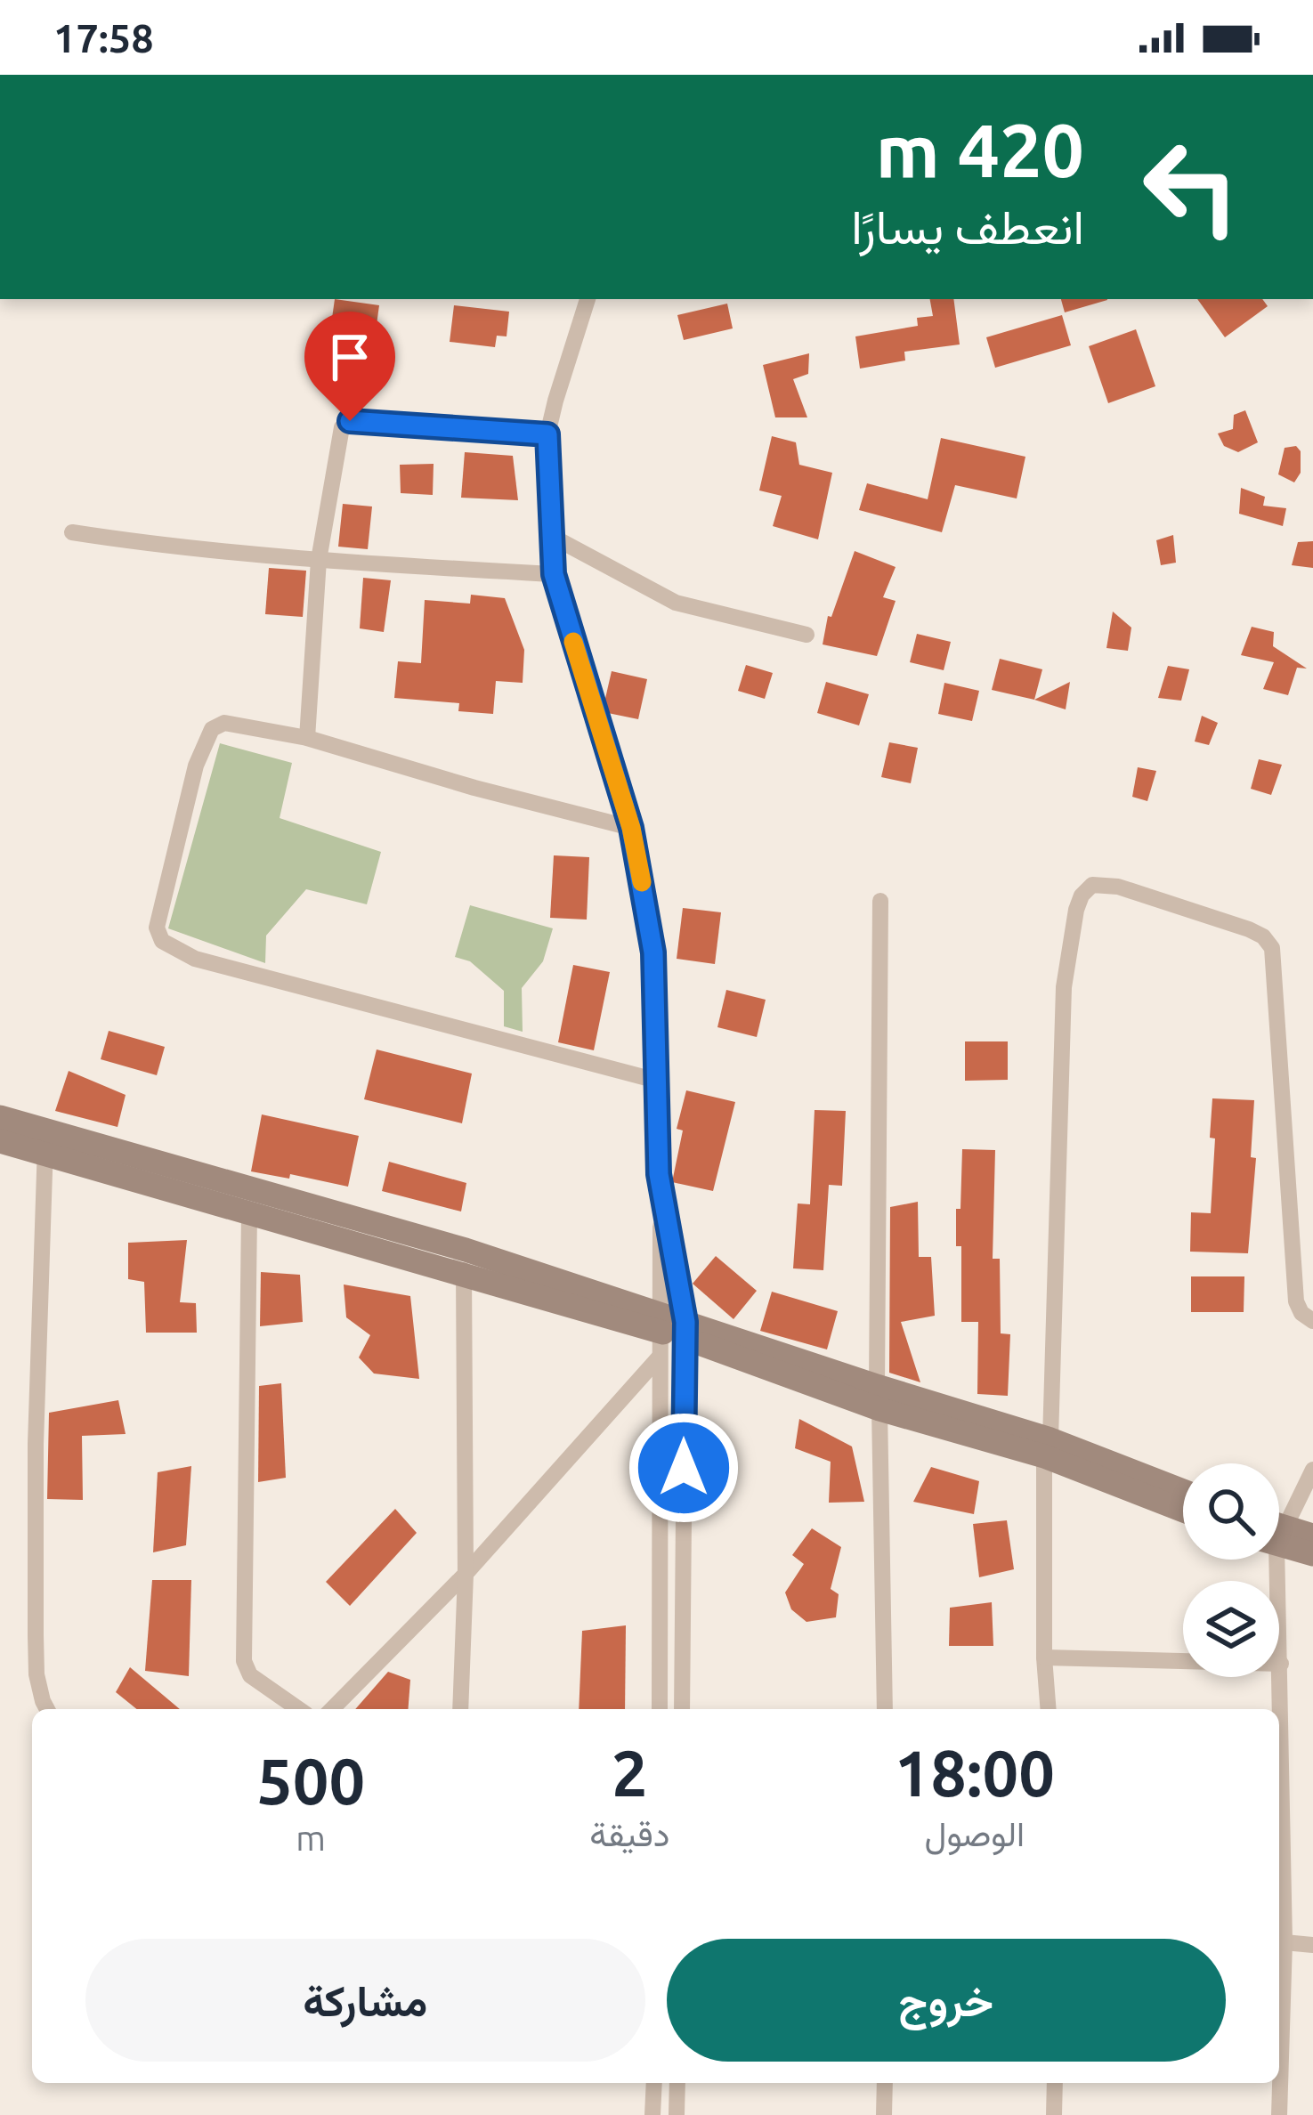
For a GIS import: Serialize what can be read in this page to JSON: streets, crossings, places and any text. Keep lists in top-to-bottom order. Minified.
{"page":{"status":"17:58","turn":["420 m","انعطف يسارًا"],"eta":["18:00","الوصول","2","دقيقة","500","m"],"buttons":["خروج","مشاركة"]}}
